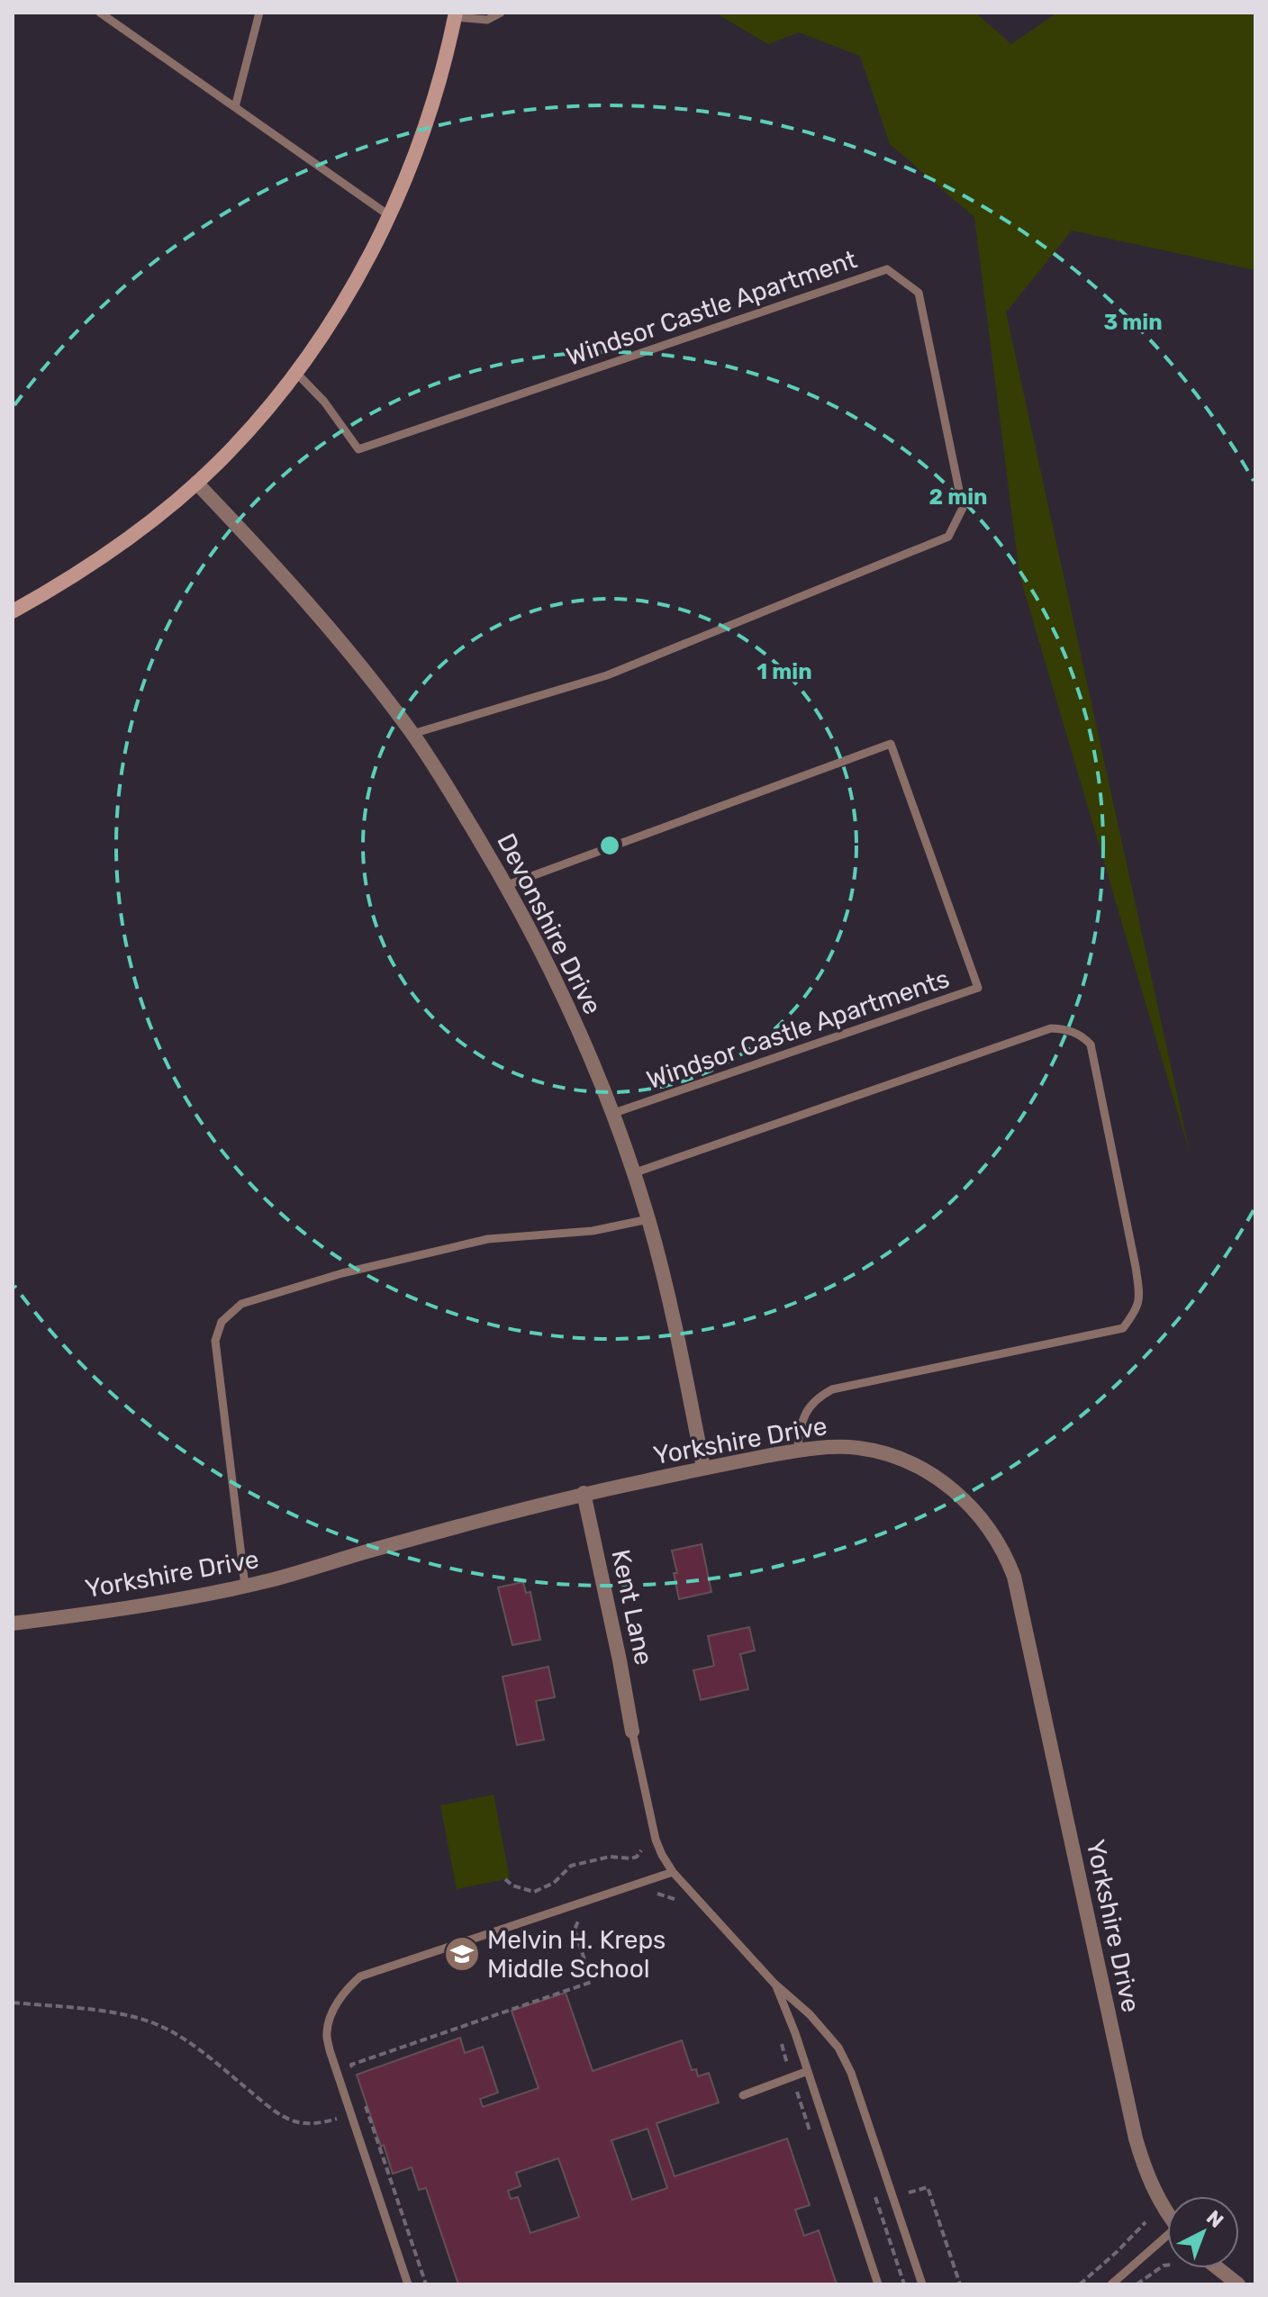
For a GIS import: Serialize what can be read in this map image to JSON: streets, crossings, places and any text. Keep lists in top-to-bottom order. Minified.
{"streets":{"street":["Devonshire Drive","Yorkshire Drive","Kent Lane"],"lane":["Windsor Castle Apartment","Windsor Castle Apartments"]},"crossings":[["Windsor Castle Apartment","Devonshire Drive"],["Devonshire Drive","Windsor Castle Apartments"],["Devonshire Drive","Yorkshire Drive"],["Yorkshire Drive","Kent Lane"]],"places":{"school or university":["Melvin H. Kreps Middle School"]},"north":"top right","rings":["3 min","2 min","1 min"]}
